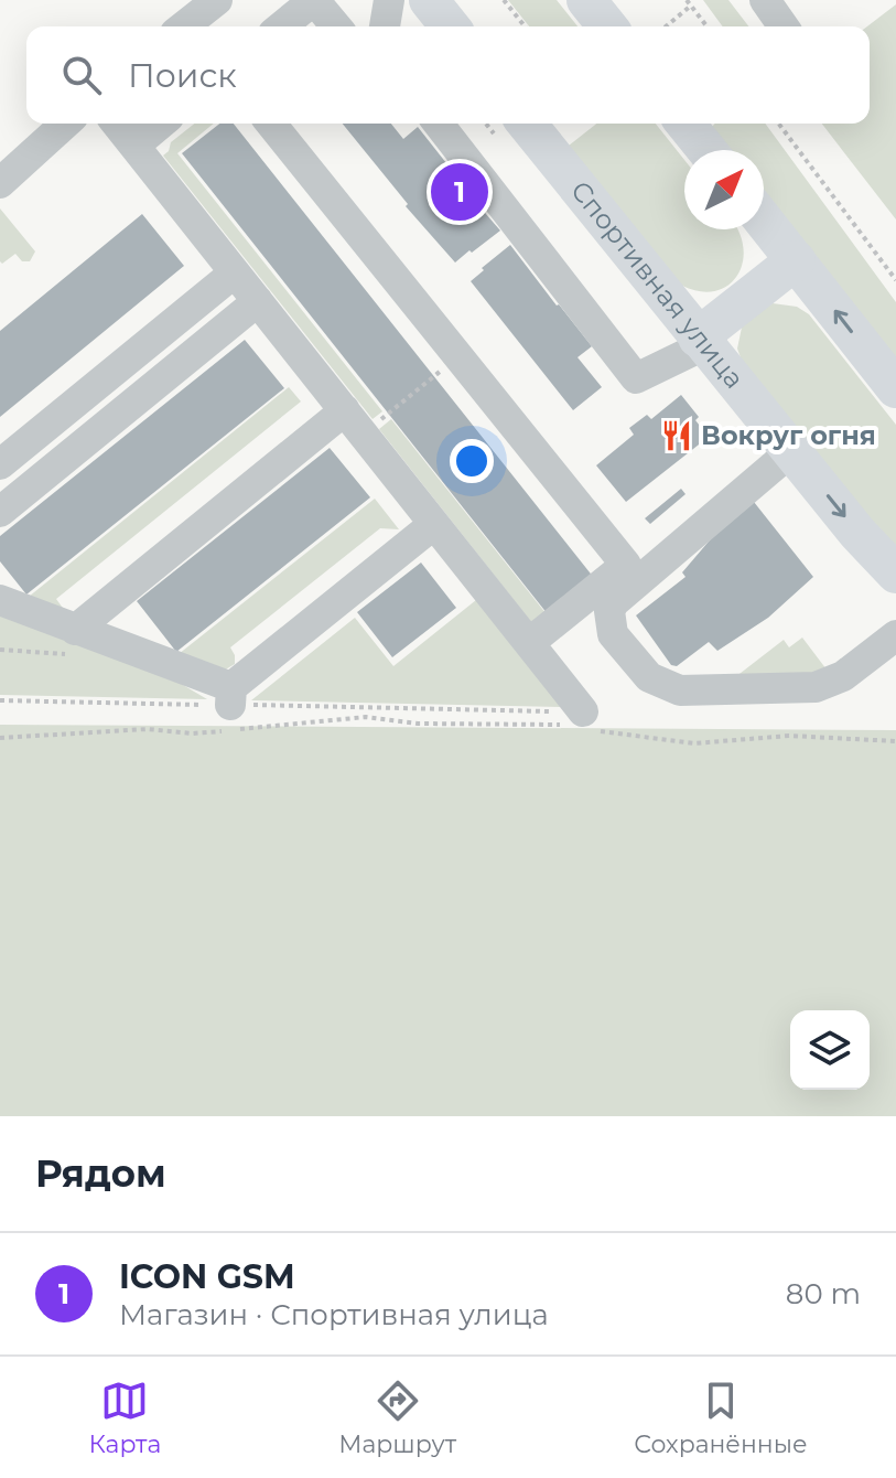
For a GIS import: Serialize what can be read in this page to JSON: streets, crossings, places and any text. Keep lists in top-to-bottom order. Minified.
{"streets":{"main road":["Спортивная улица"]},"places":{"restaurant":["Вокруг огня"]},"north":"top right","page":{"search":"Поиск","pins":"1","heading":"Рядом","list":[{"mark":"1","name":"ICON GSM","note":"Магазин · Спортивная улица","value":"80 m"}],"nav":["Карта","Маршрут","Сохранённые"]}}
